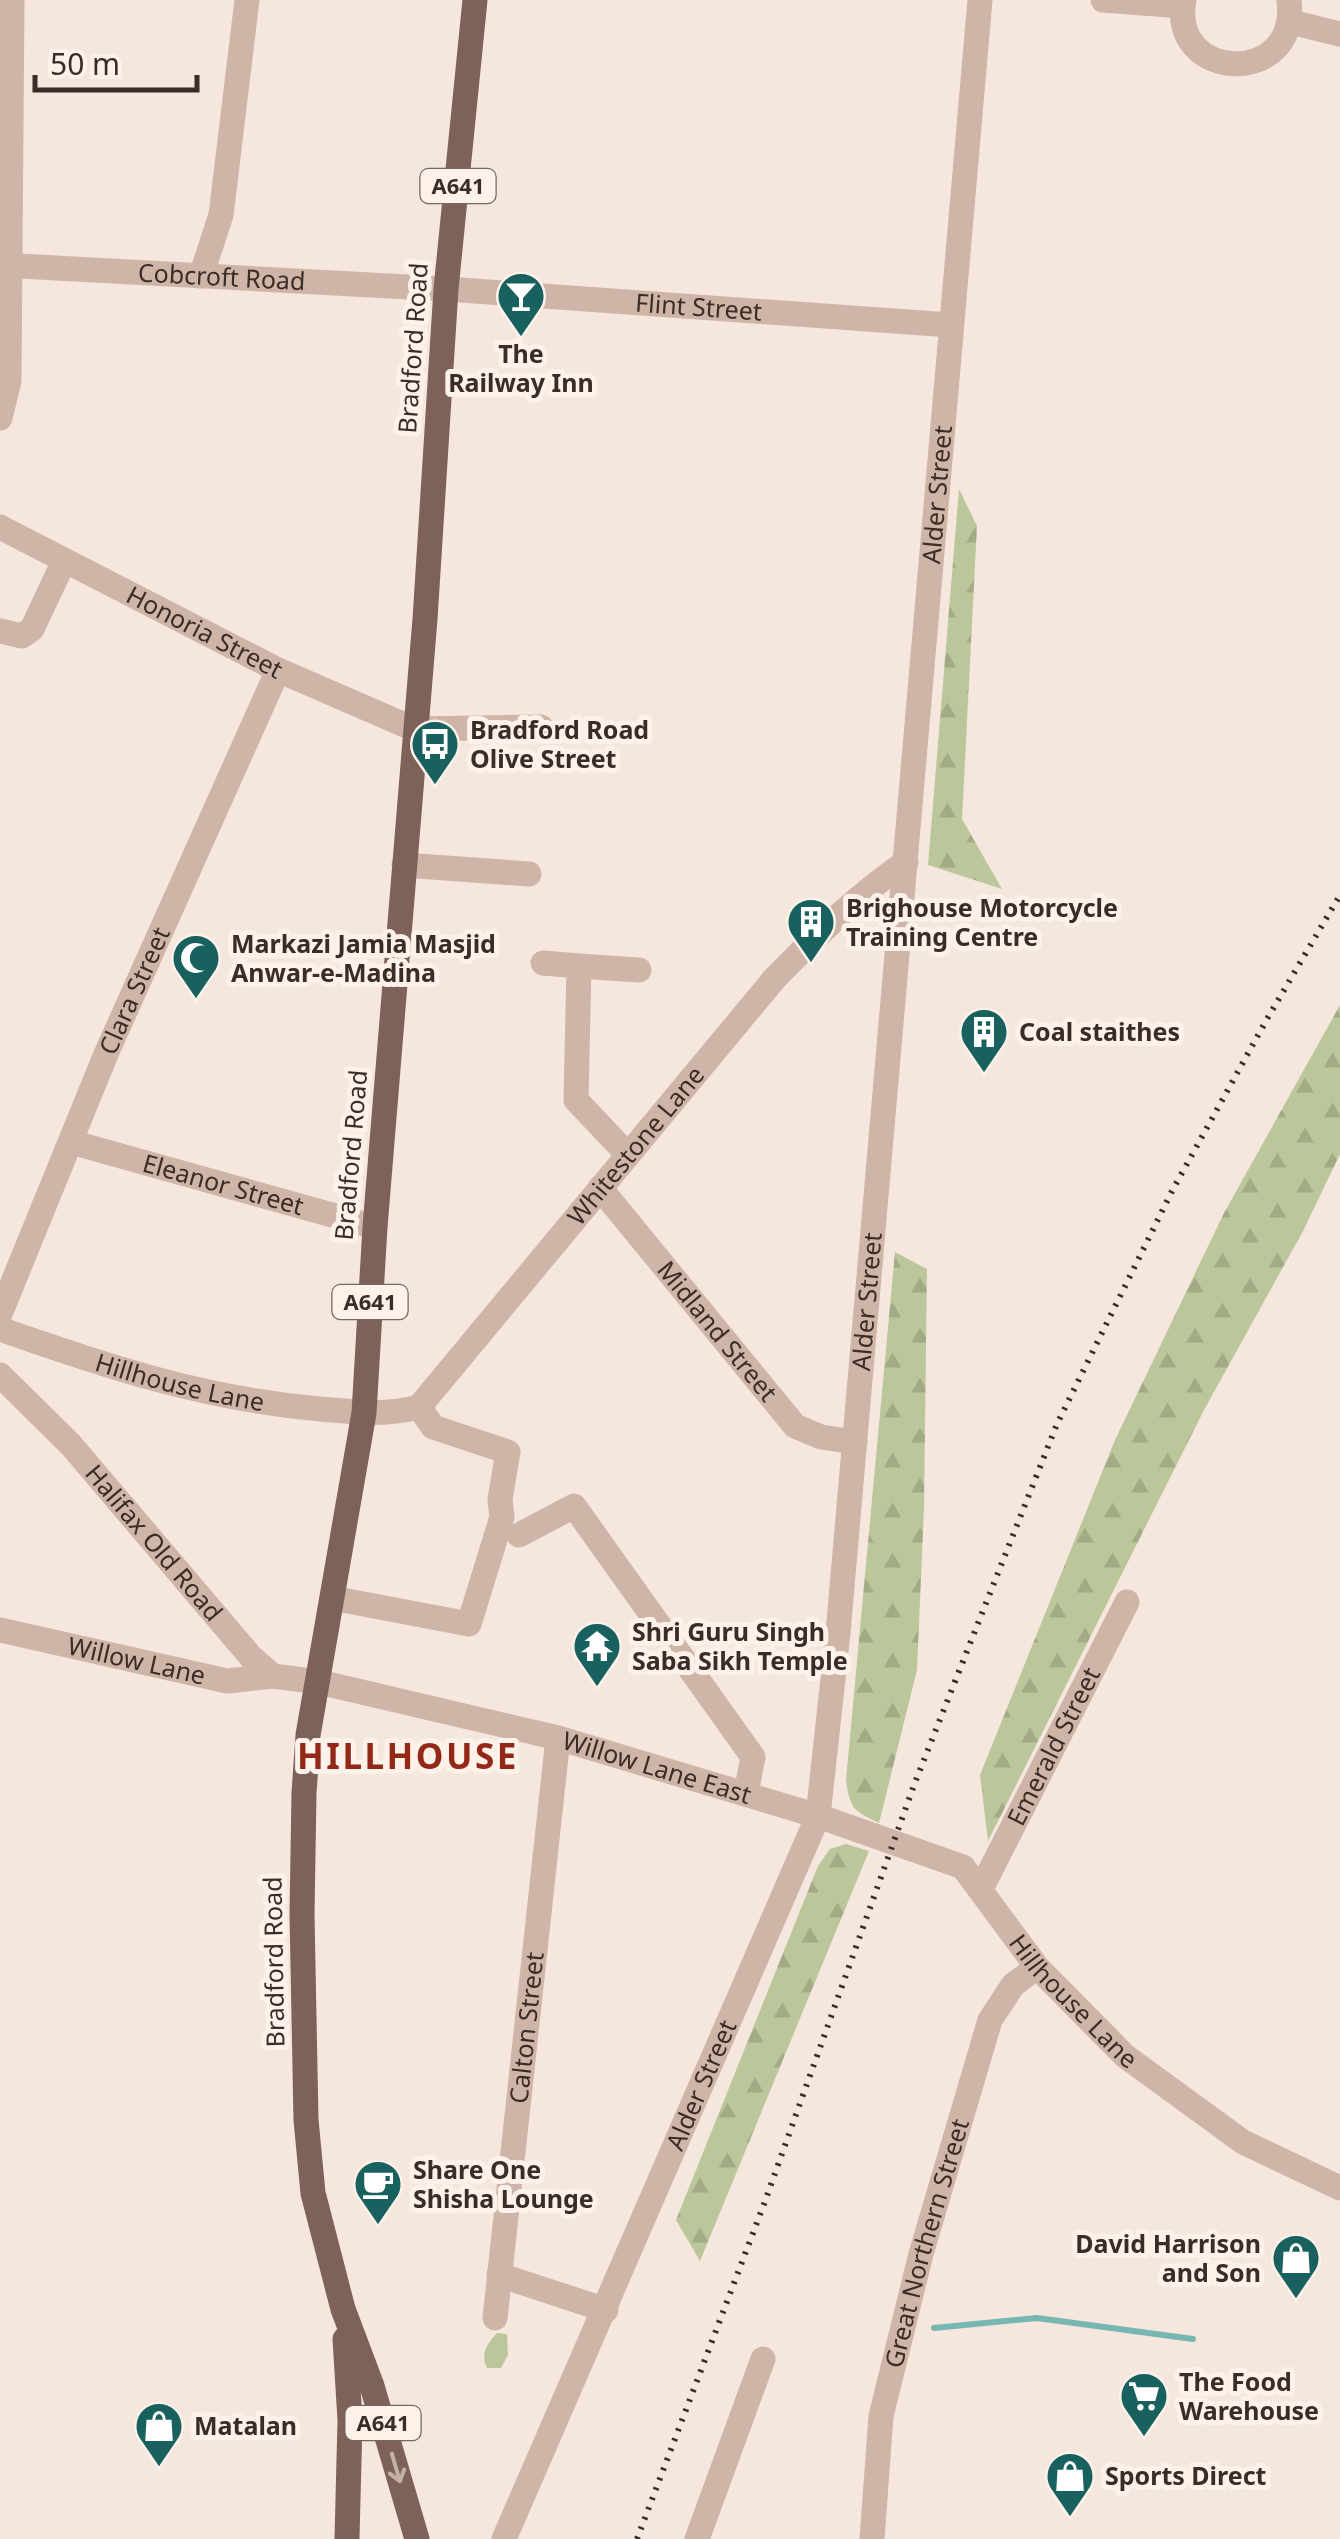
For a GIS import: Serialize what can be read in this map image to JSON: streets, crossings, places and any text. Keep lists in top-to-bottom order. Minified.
{"streets":{"main road":["A641","Bradford Road"],"street":["Cobcroft Road","Flint Street","Alder Street","Honoria Street","Clara Street","Whitestone Lane","Eleanor Street","Midland Street","Hillhouse Lane","Halifax Old Road","Willow Lane","Emerald Street","Willow Lane East","Calton Street","Great Northern Street"]},"crossings":[["Cobcroft Road","Flint Street"],["Cobcroft Road","Bradford Road"],["Flint Street","Bradford Road"],["Flint Street","Alder Street"],["Bradford Road","Honoria Street"],["Bradford Road","Eleanor Street"],["Bradford Road","Hillhouse Lane"],["Bradford Road","Willow Lane East"],["Alder Street","Whitestone Lane"],["Alder Street","Midland Street"],["Alder Street","Hillhouse Lane"],["Alder Street","Willow Lane East"],["Honoria Street","Clara Street"],["Clara Street","Eleanor Street"],["Whitestone Lane","Midland Street"],["Hillhouse Lane","Emerald Street"],["Hillhouse Lane","Willow Lane East"],["Hillhouse Lane","Great Northern Street"],["Halifax Old Road","Willow Lane"],["Willow Lane East","Calton Street"]],"districts":["HILLHOUSE"],"places":{"bar":["The Railway Inn"],"bus stop":["Bradford Road Olive Street"],"building":["Brighouse Motorcycle Training Centre","Coal staithes"],"mosque":["Markazi Jamia Masjid Anwar-e-Madina"],"temple":["Shri Guru Singh Saba Sikh Temple"],"cafe":["Share One Shisha Lounge"],"shop":["David Harrison and Son","Matalan","Sports Direct"],"supermarket":["The Food Warehouse"]},"scale_bar":"50 m"}
